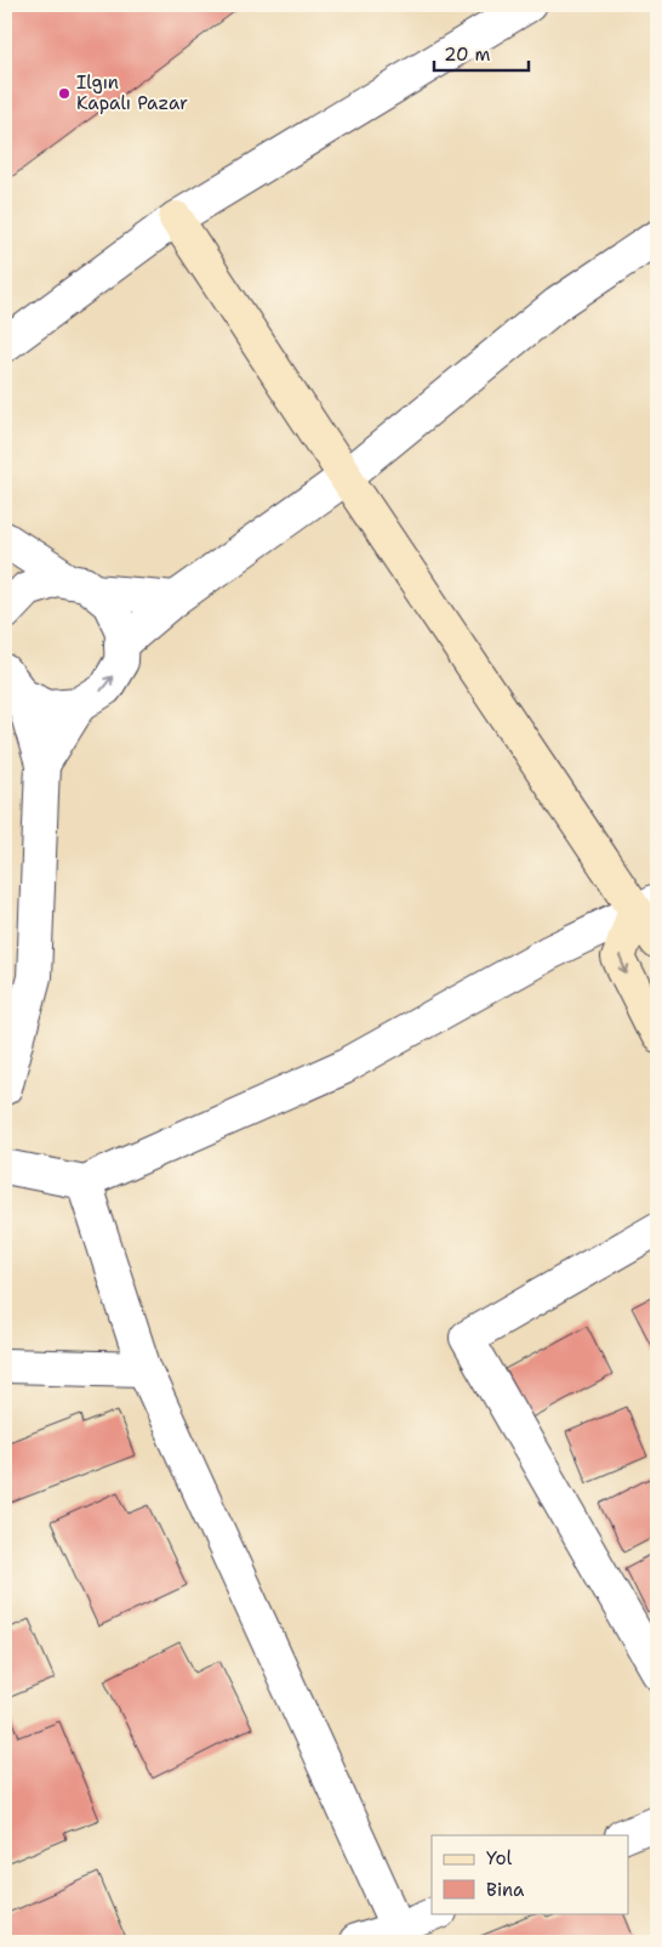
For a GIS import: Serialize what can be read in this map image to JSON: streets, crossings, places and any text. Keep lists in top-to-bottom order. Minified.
{"places":["Ilgın Kapalı Pazar"],"legend":["Yol","Bina"],"scale_bar":"20 m"}
